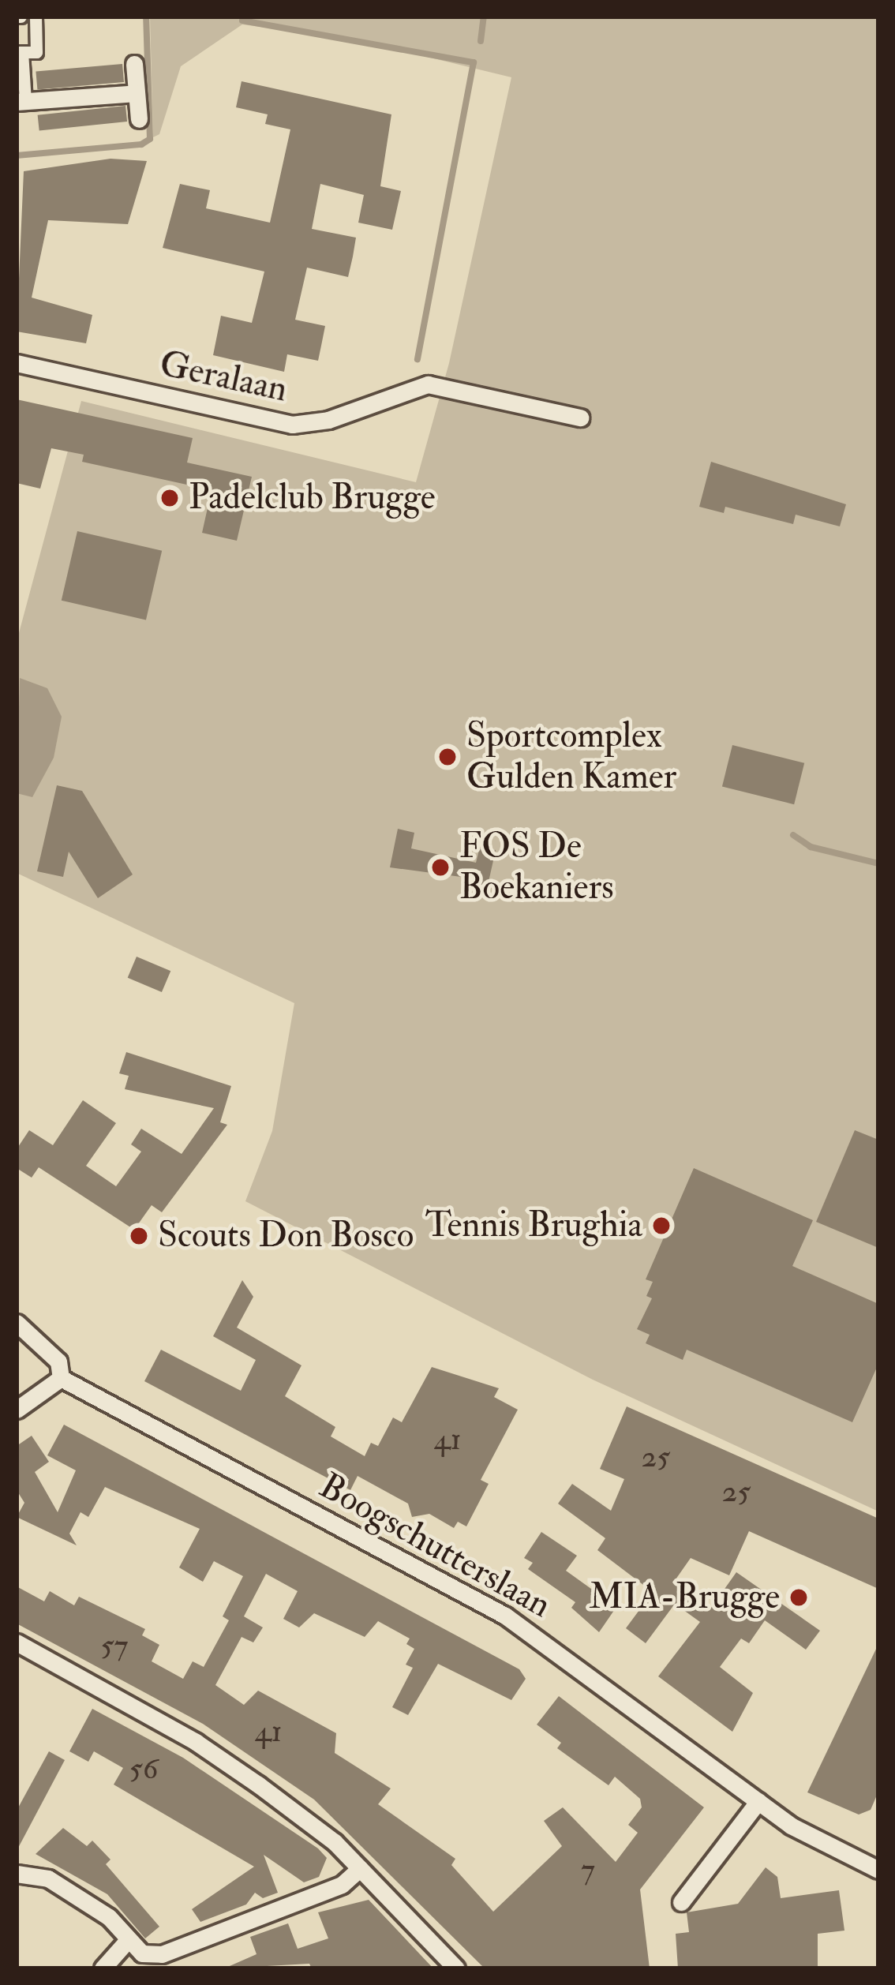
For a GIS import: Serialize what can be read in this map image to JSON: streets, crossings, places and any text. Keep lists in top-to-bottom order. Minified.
{"streets":{"street":["Geralaan","Boogschutterslaan"]},"places":["Padelclub Brugge","Sportcomplex Gulden Kamer","FOS De Boekaniers","Tennis Brughia","Scouts Don Bosco","MIA-Brugge"],"house_numbers":["41","25","25","57","41","56","7"]}
